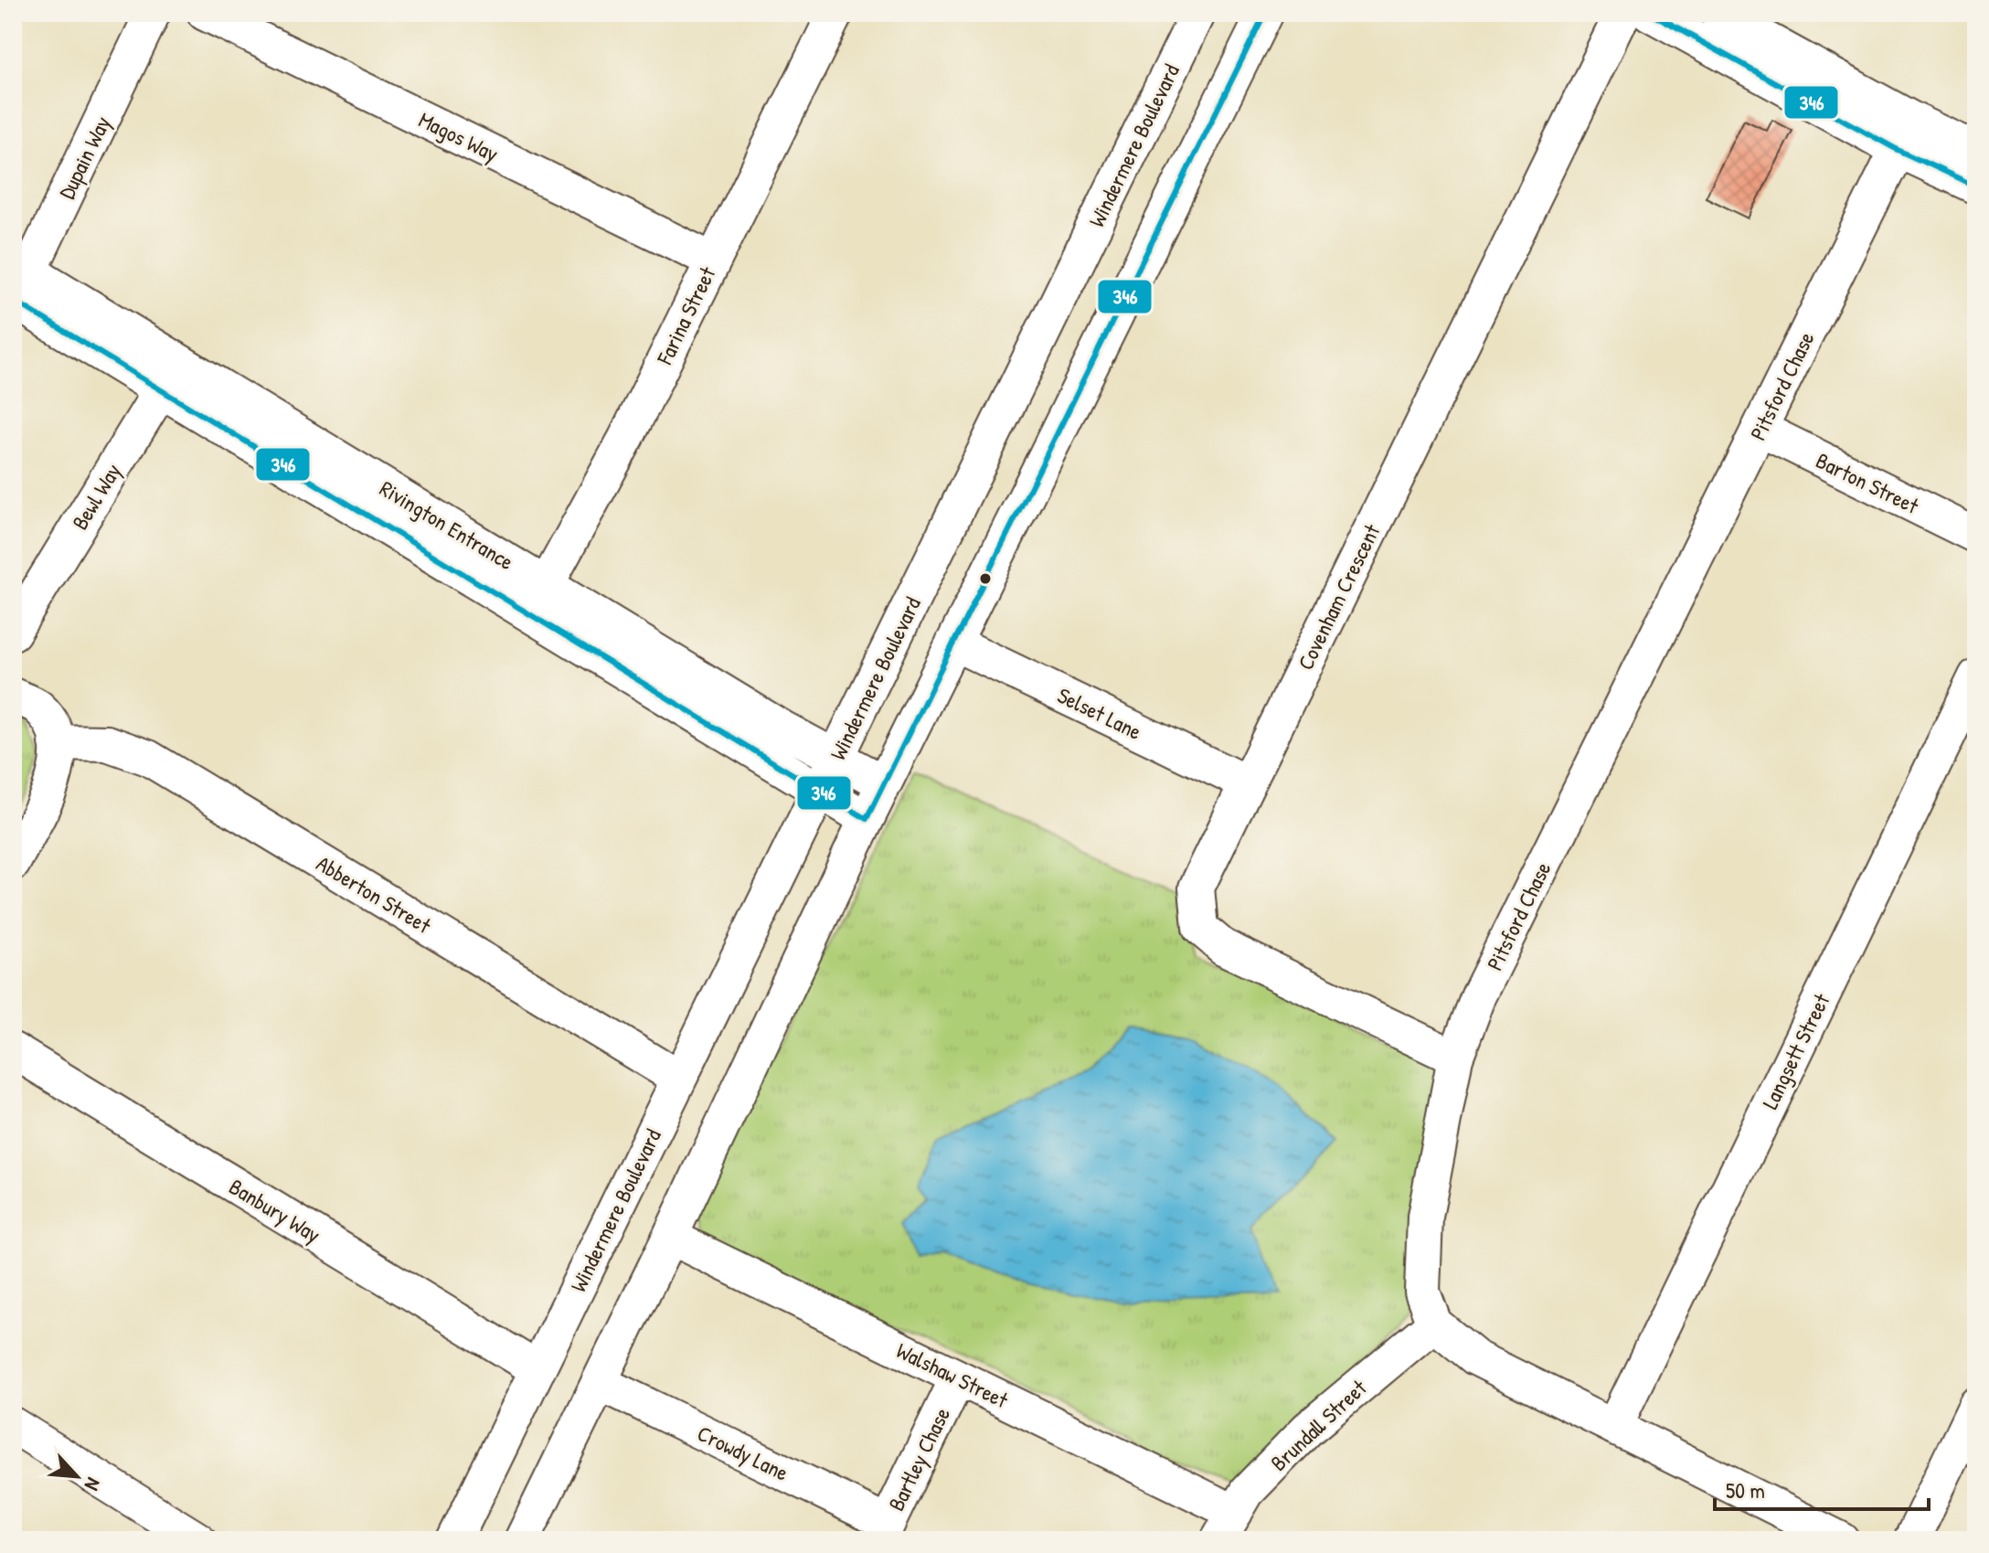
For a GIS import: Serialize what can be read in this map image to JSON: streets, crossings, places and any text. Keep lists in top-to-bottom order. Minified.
{"streets":{"street":["Magos Way","Windermere Boulevard","Dupain Way","Farina Street","Pitsford Chase","Barton Street","Bewl Way","Rivington Entrance","Covenham Crescent","Selset Lane","Abberton Street","Langsett Street","Banbury Way","Walshaw Street","Brundall Street","Crowdy Lane","Bartley Chase"]},"crossings":[["Magos Way","Farina Street"],["Windermere Boulevard","Rivington Entrance"],["Windermere Boulevard","Abberton Street"],["Windermere Boulevard","Banbury Way"],["Dupain Way","Rivington Entrance"],["Farina Street","Rivington Entrance"],["Pitsford Chase","Barton Street"],["Pitsford Chase","Covenham Crescent"],["Pitsford Chase","Brundall Street"],["Bewl Way","Rivington Entrance"],["Covenham Crescent","Selset Lane"],["Walshaw Street","Brundall Street"],["Walshaw Street","Bartley Chase"],["Crowdy Lane","Bartley Chase"]],"lines":["transit line 346"],"scale_bar":"50 m","north":"bottom right"}
